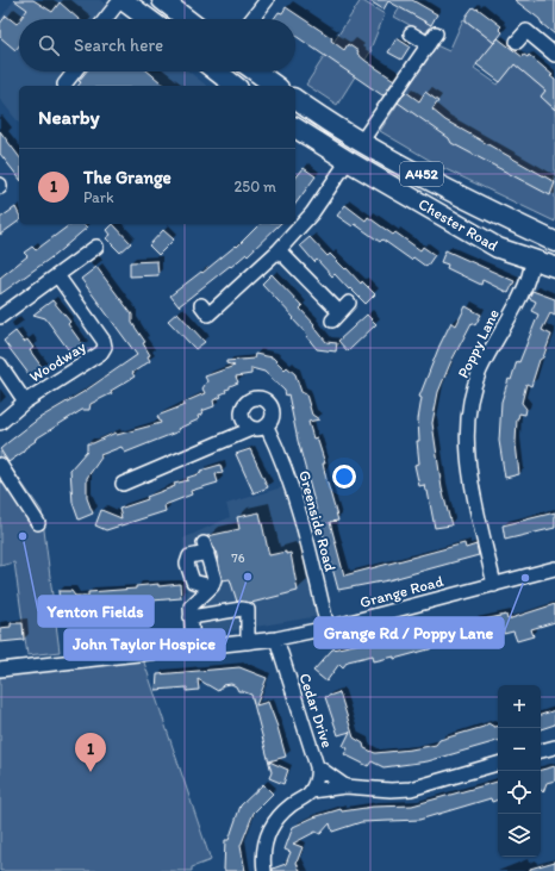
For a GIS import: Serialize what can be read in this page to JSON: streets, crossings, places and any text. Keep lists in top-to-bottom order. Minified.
{"streets":{"highway":["A452","Chester Road"],"street":["Poppy Lane","Woodway","Greenside Road","Grange Road","Cedar Drive"]},"crossings":[["Chester Road","Poppy Lane"],["Poppy Lane","Grange Road"],["Greenside Road","Grange Road"],["Grange Road","Cedar Drive"]],"places":["Yenton Fields","John Taylor Hospice","Grange Rd / Poppy Lane"],"house_numbers":["76"],"page":{"search":"Search here","heading":"Nearby","list":[{"mark":"1","name":"The Grange","note":"Park","value":"250 m"}],"map_buttons":["+","−"],"pins":"1"}}
